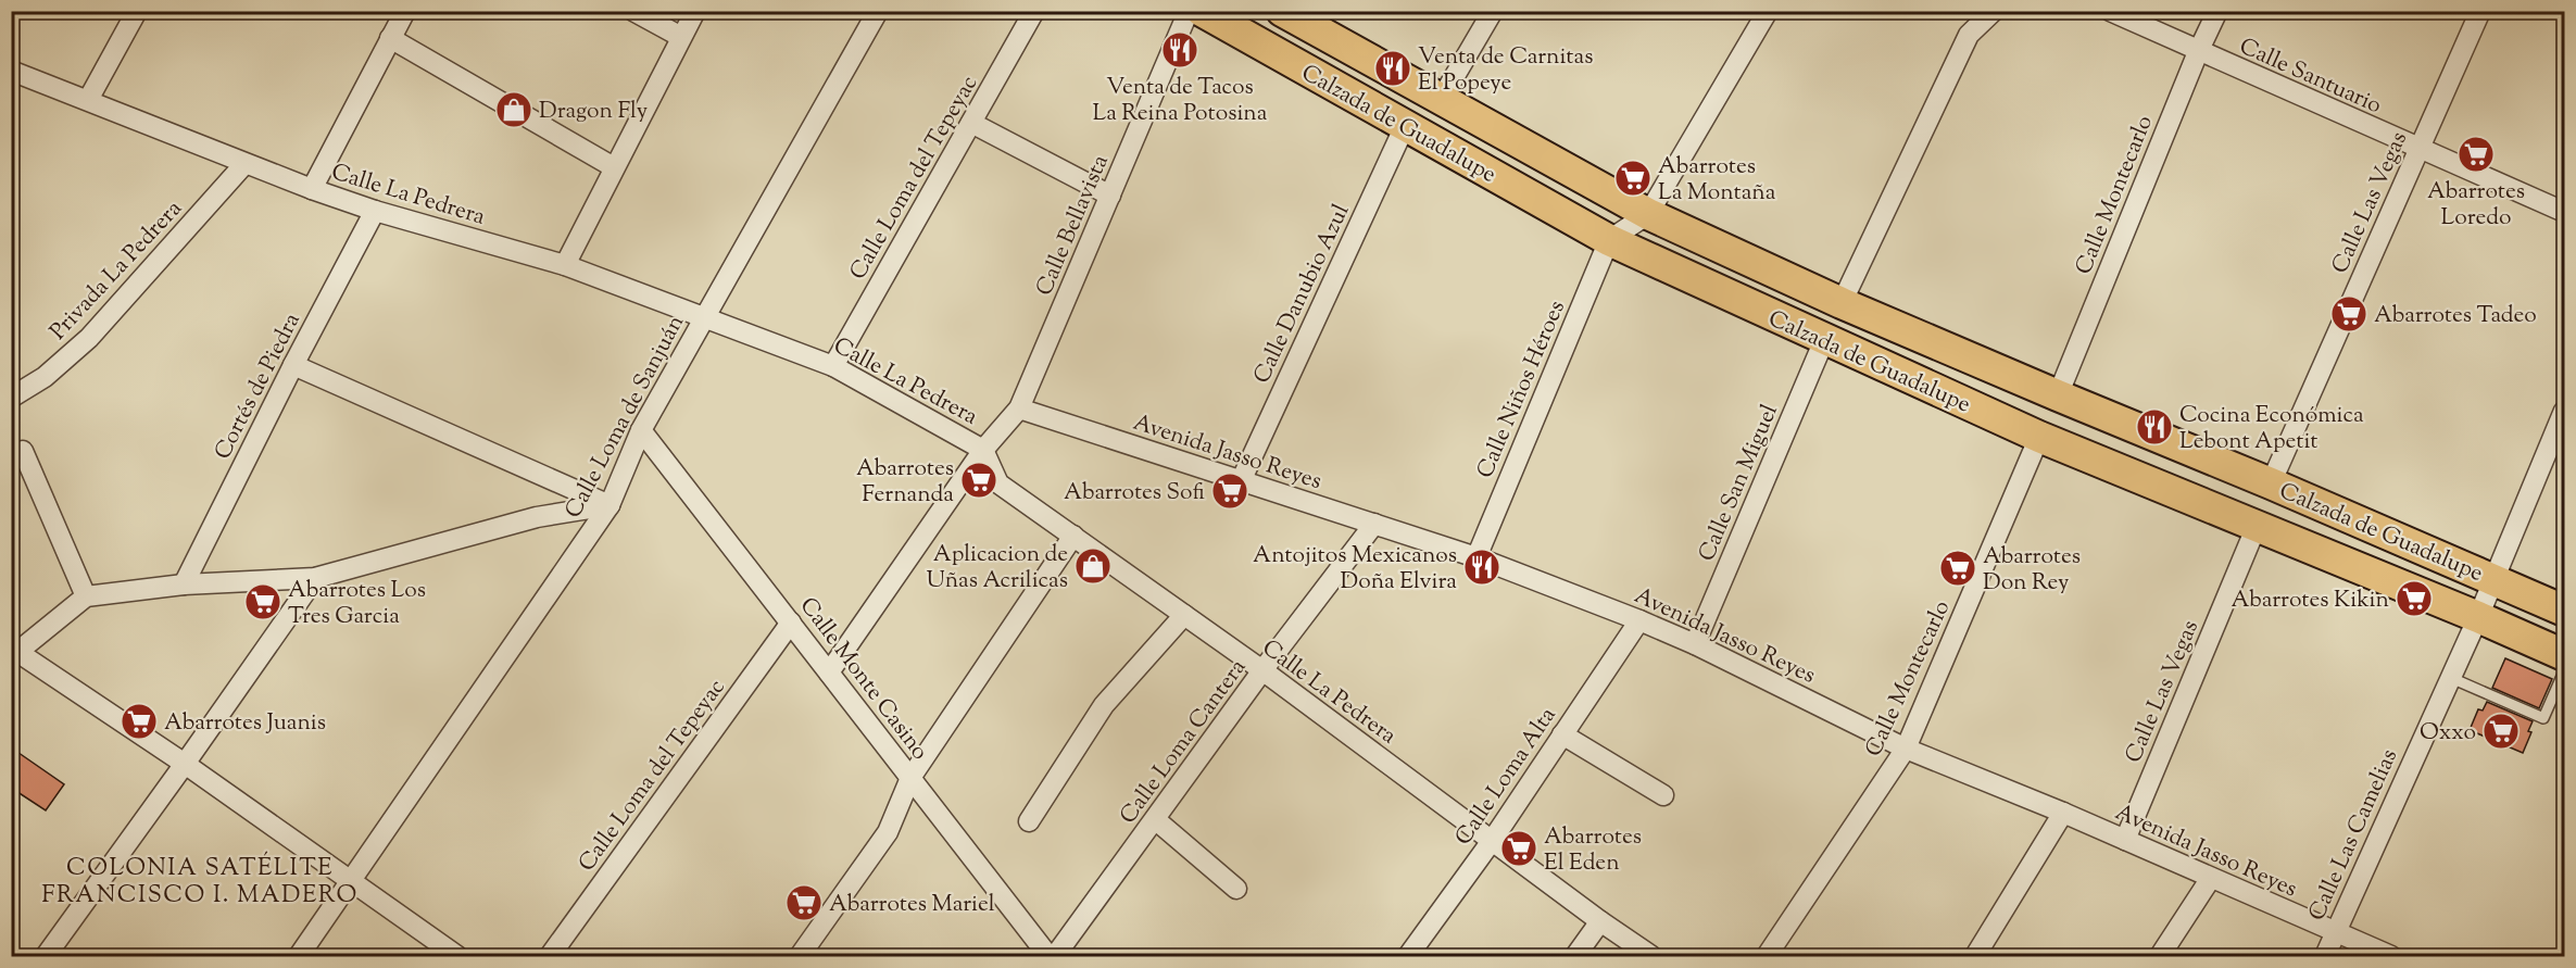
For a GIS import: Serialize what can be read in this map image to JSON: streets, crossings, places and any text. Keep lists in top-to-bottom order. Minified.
{"streets":{"main road":["Calzada de Guadalupe"],"street":["Calle Santuario","Calle Loma del Tepeyac","Calle La Pedrera","Calle Montecarlo","Calle Las Vegas","Calle Bellavista","Privada La Pedrera","Calle Danubio Azul","Cortés de Piedra","Calle Niños Héroes","Calle Loma de Sanjuán","Avenida Jasso Reyes","Calle San Miguel","Calle Monte Casino","Calle Loma Cantera","Calle Loma Alta","Calle Las Camelias"]},"crossings":[["Calle Santuario","Calle Montecarlo"],["Calle Santuario","Calle Las Vegas"],["Calzada de Guadalupe","Calle Montecarlo"],["Calzada de Guadalupe","Calle Las Vegas"],["Calzada de Guadalupe","Calle Danubio Azul"],["Calzada de Guadalupe","Calle Niños Héroes"],["Calzada de Guadalupe","Calle San Miguel"],["Calzada de Guadalupe","Calle Las Camelias"],["Calle Loma del Tepeyac","Calle La Pedrera"],["Calle Loma del Tepeyac","Calle Monte Casino"],["Calle La Pedrera","Calle Bellavista"],["Calle La Pedrera","Privada La Pedrera"],["Calle La Pedrera","Cortés de Piedra"],["Calle La Pedrera","Calle Loma de Sanjuán"],["Calle La Pedrera","Calle Loma Cantera"],["Calle La Pedrera","Calle Loma Alta"],["Calle Montecarlo","Avenida Jasso Reyes"],["Calle Las Vegas","Avenida Jasso Reyes"],["Calle Bellavista","Avenida Jasso Reyes"],["Calle Danubio Azul","Avenida Jasso Reyes"],["Calle Niños Héroes","Avenida Jasso Reyes"],["Calle Loma de Sanjuán","Calle Monte Casino"],["Avenida Jasso Reyes","Calle San Miguel"],["Avenida Jasso Reyes","Calle Loma Cantera"],["Avenida Jasso Reyes","Calle Loma Alta"],["Avenida Jasso Reyes","Calle Las Camelias"]],"districts":["COLONIA SATÉLITE FRANCISCO I. MADERO"],"places":{"restaurant":["Venta de Tacos La Reina Potosina","Venta de Carnitas El Popeye","Cocina Económica Lebont Apetit","Antojitos Mexicanos Doña Elvira"],"shop":["Dragon Fly","Aplicacion de Uñas Acrilicas"],"supermarket":["Abarrotes Loredo","Abarrotes La Montaña","Abarrotes Tadeo","Abarrotes Fernanda","Abarrotes Sofi","Abarrotes Don Rey","Abarrotes Kikin","Abarrotes Los Tres Garcia","Abarrotes Juanis","Oxxo","Abarrotes El Eden","Abarrotes Mariel"]}}
